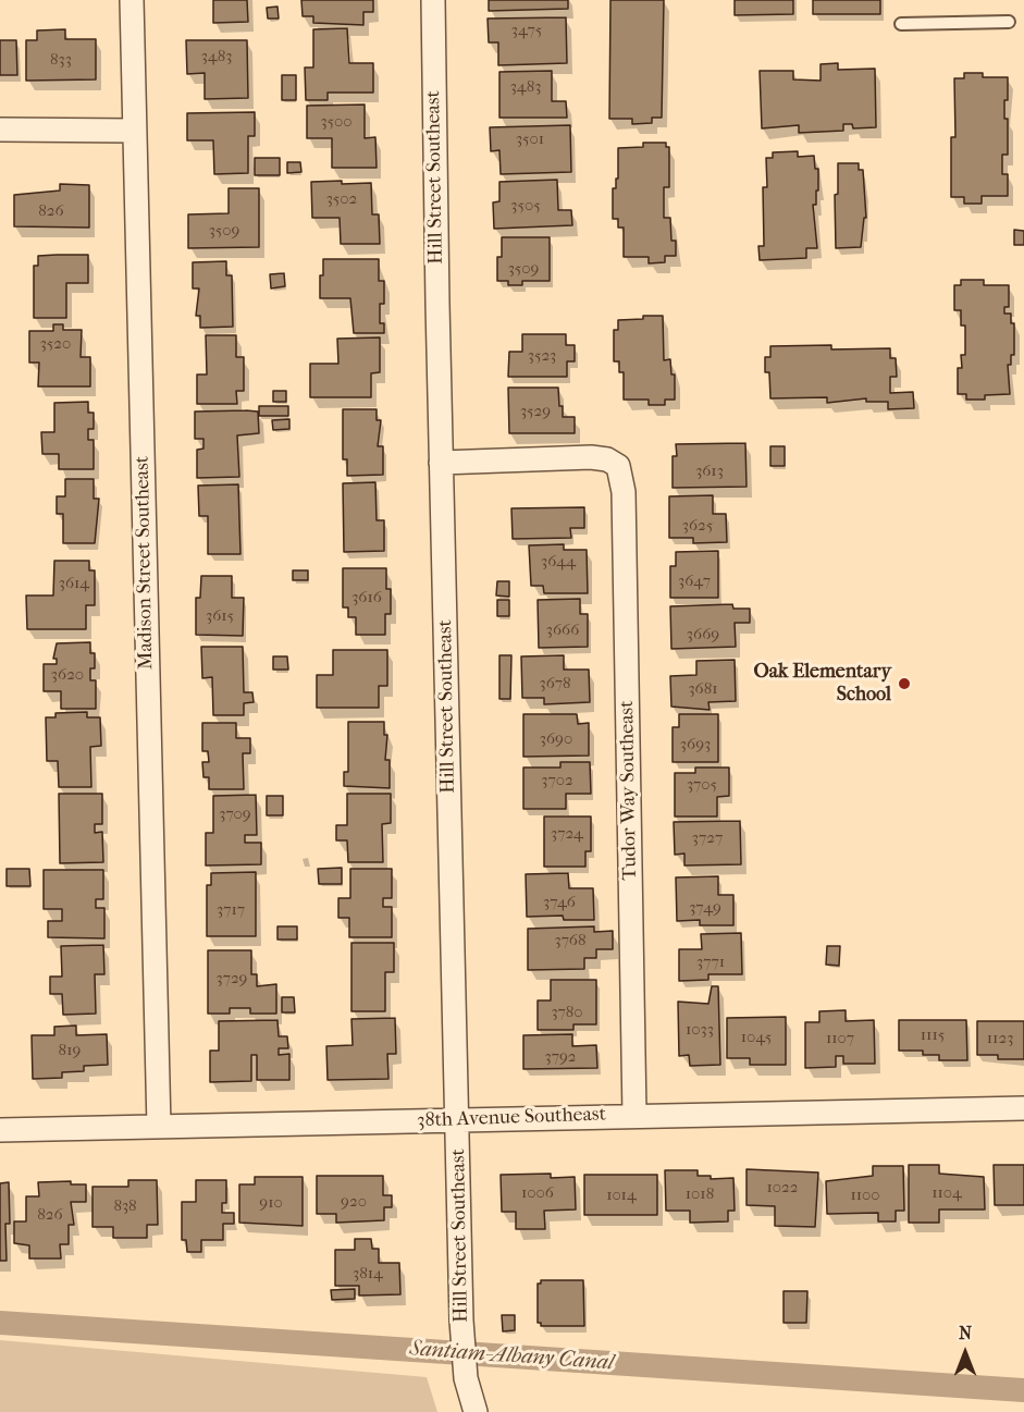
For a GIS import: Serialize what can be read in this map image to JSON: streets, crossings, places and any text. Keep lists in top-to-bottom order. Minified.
{"streets":{"street":["Hill Street Southeast","Madison Street Southeast","Tudor Way Southeast","38th Avenue Southeast"]},"crossings":[["Hill Street Southeast","Tudor Way Southeast"],["Hill Street Southeast","38th Avenue Southeast"],["Madison Street Southeast","38th Avenue Southeast"],["Tudor Way Southeast","38th Avenue Southeast"]],"water":["Santiam-Albany Canal"],"places":["Oak Elementary School"],"house_numbers":["3475","3483","833","3483","3500","3501","3502","3505","826","3509","3509","3520","3523","3529","3613","3625","3644","3647","3614","3616","3615","3666","3669","3620","3678","3681","3690","3693","3702","3705","3709","3724","3727","3746","3749","3717","3768","3771","3729","3780","1033","1115","1045","1107","1123","819","3792","1022","1006","1104","1018","1014","1100","920","910","838","826","3814"],"north":"top"}
